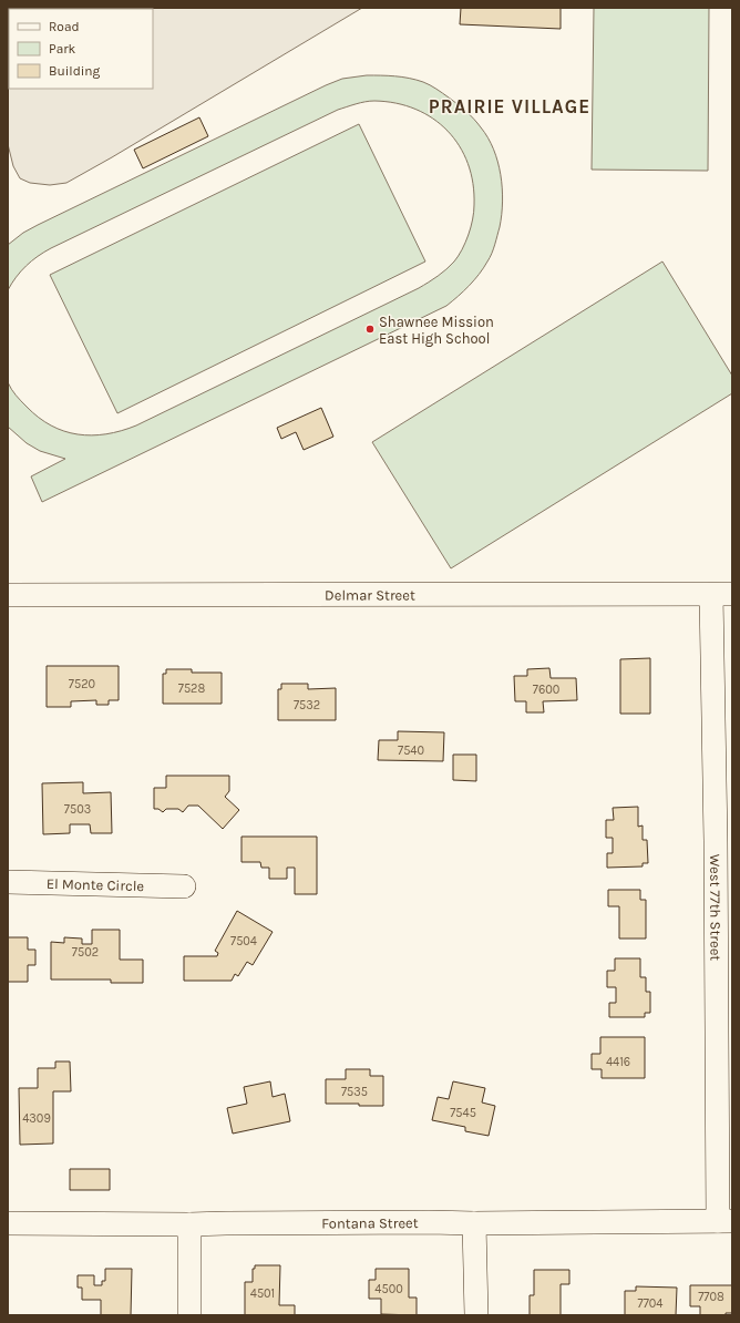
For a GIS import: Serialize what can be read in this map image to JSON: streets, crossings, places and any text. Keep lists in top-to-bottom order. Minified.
{"streets":{"street":["Delmar Street","El Monte Circle","West 77th Street","Fontana Street"]},"crossings":[["Delmar Street","West 77th Street"],["West 77th Street","Fontana Street"]],"districts":["PRAIRIE VILLAGE"],"places":["Shawnee Mission East High School"],"house_numbers":["7520","7528","7600","7532","7540","7503","7504","7502","4416","7535","7545","4309","4500","4501","7708","7704"],"legend":["Road","Park","Building"]}
